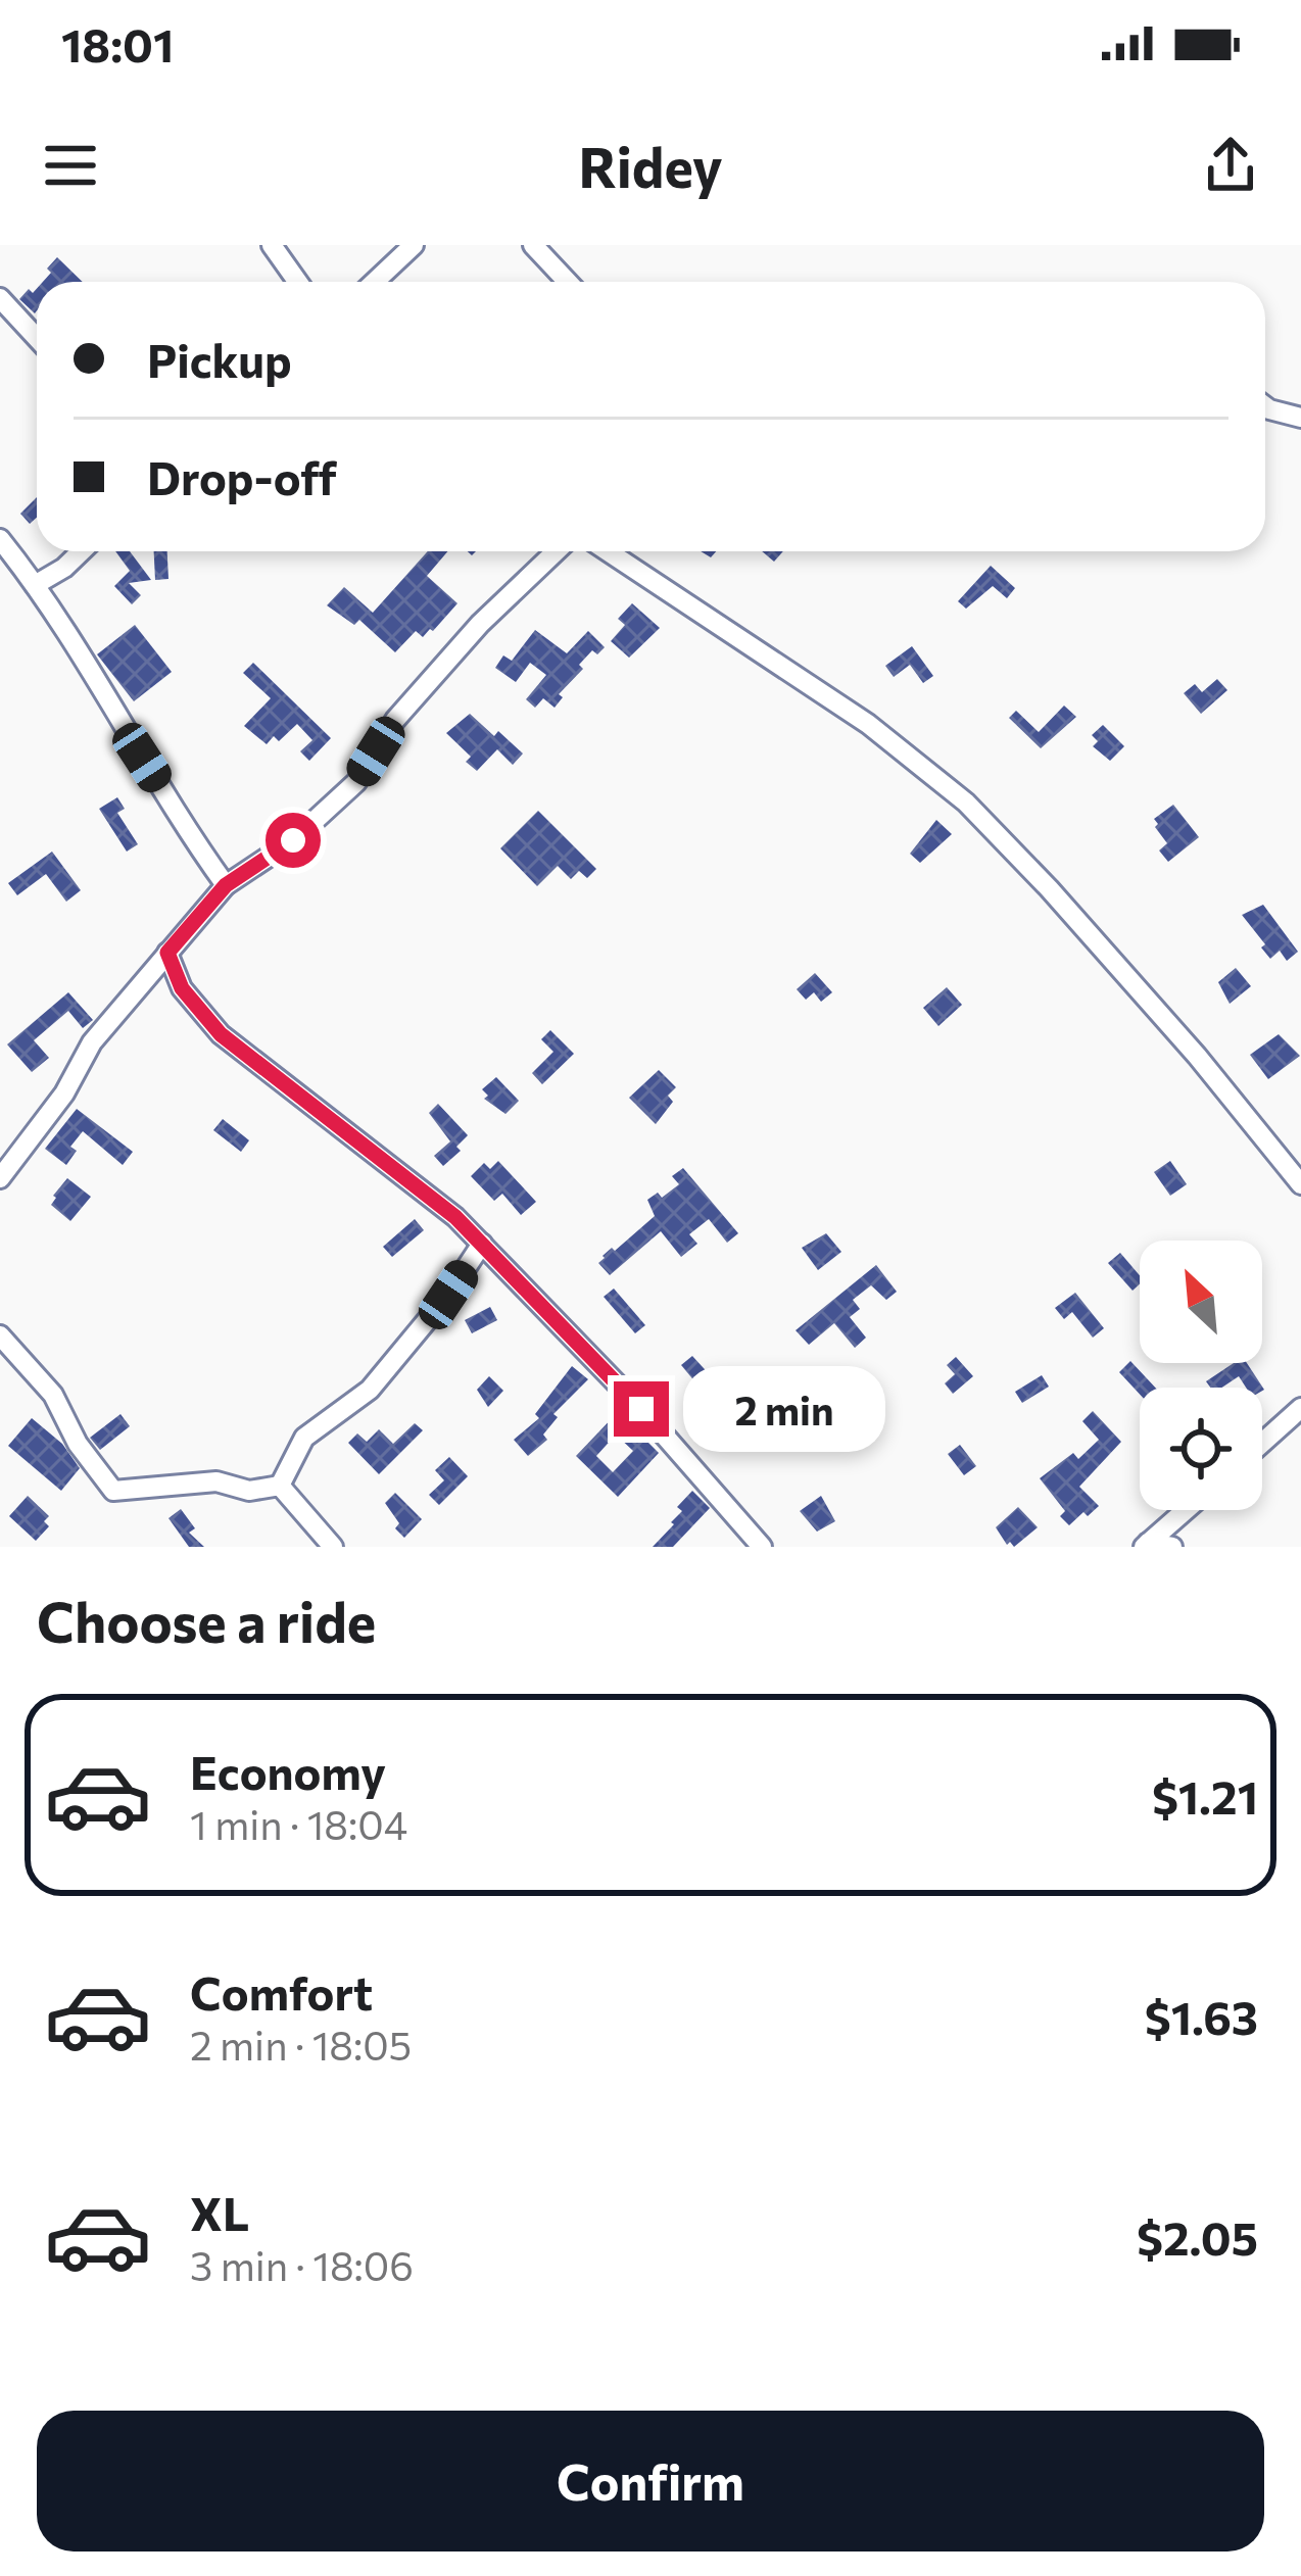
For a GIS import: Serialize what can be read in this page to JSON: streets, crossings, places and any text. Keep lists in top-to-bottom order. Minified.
{"north":"top left","page":{"status":"18:01","header":"Ridey","banner":["Pickup","Drop-off"],"bubble":"2 min","heading":"Choose a ride","list":[{"name":"Economy","note":"1 min · 18:04","value":"$1.21"},{"name":"Comfort","note":"2 min · 18:05","value":"$1.63"},{"name":"XL","note":"3 min · 18:06","value":"$2.05"}],"buttons":"Confirm"}}
